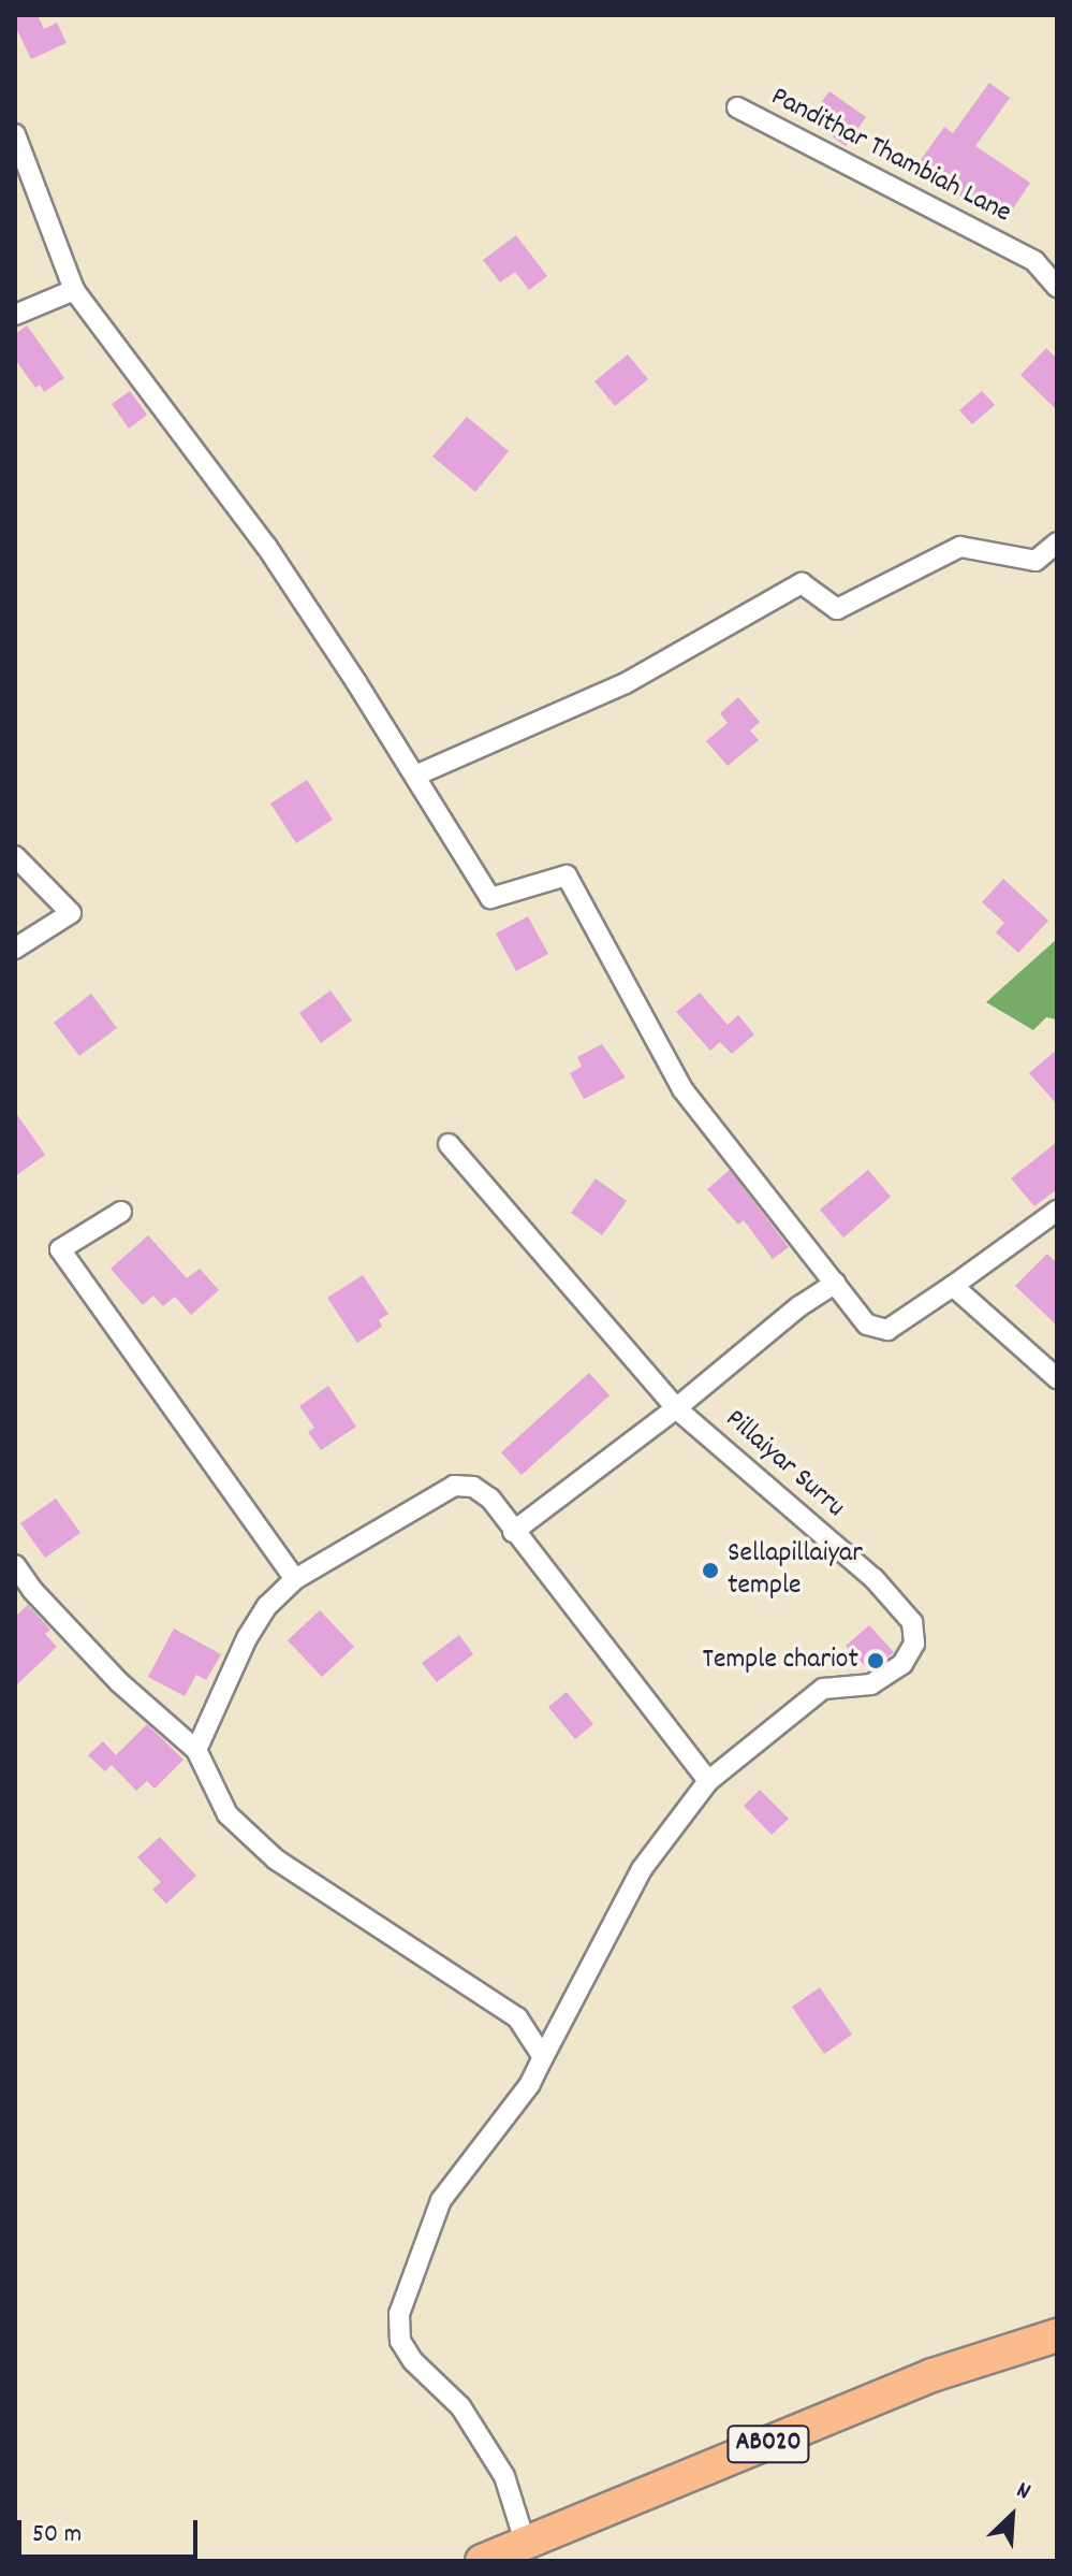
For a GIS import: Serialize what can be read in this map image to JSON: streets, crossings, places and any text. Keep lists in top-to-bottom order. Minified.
{"streets":{"main road":["AB020"],"street":["Pandithar Thambiah Lane","Pillaiyar Surru"]},"crossings":[["Pillaiyar Surru","AB020"]],"places":["Sellapillaiyar temple","Temple chariot"],"scale_bar":"50 m","north":"top right"}
